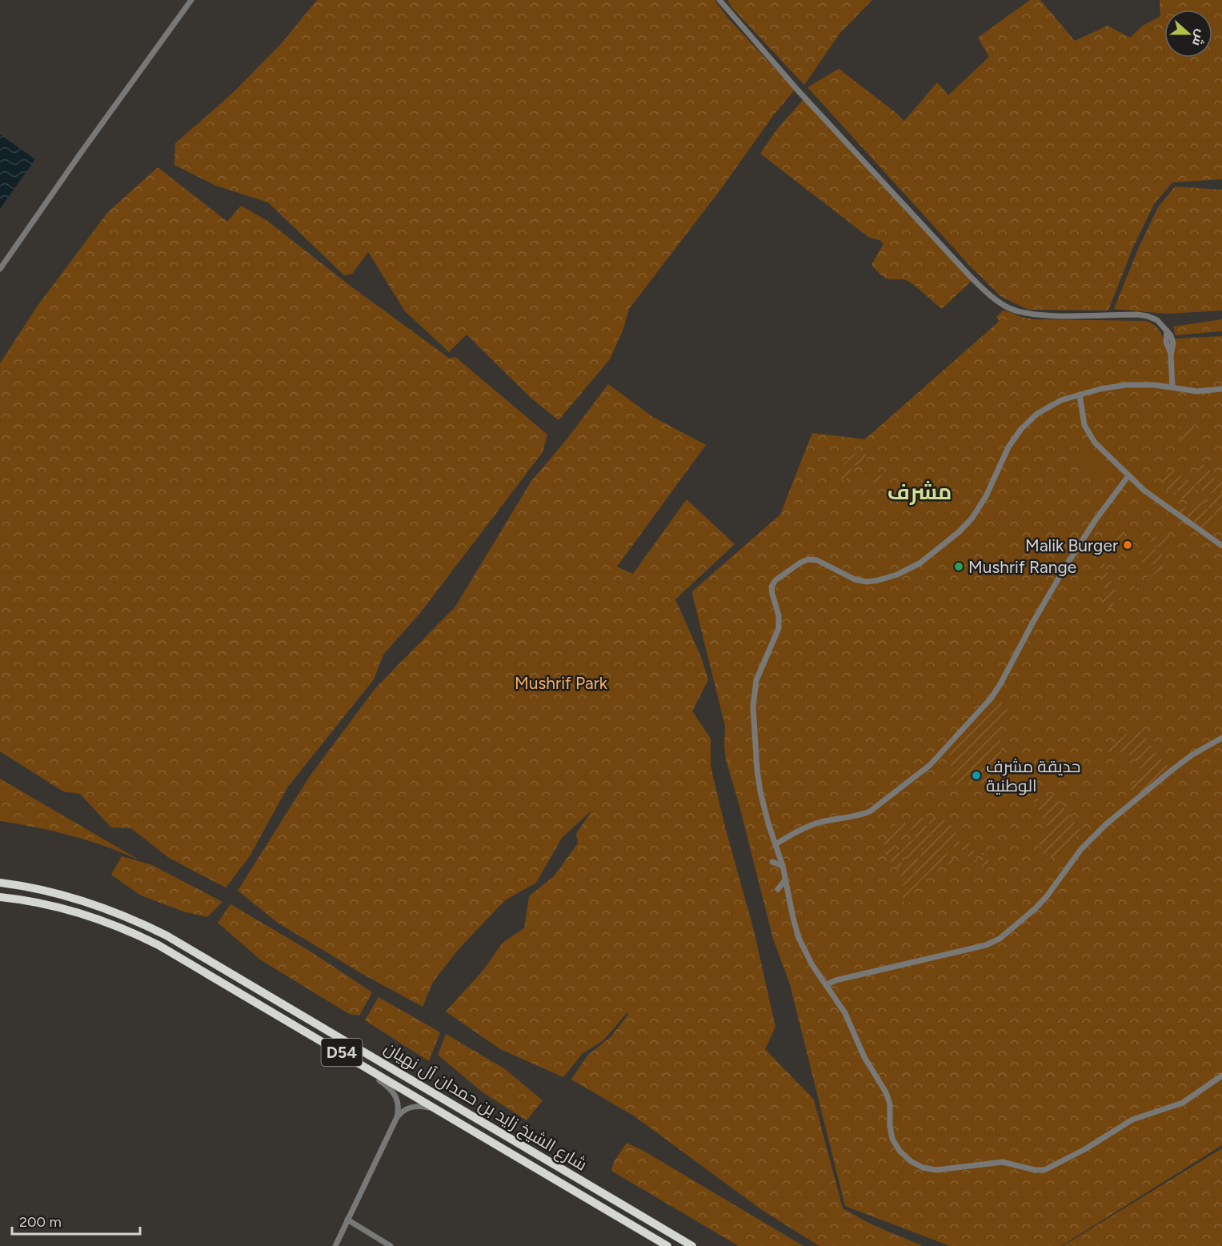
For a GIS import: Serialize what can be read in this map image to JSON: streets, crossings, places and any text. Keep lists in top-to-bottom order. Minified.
{"streets":{"highway":["D54","شارع الشيخ زايد بن حمدان آل نهيان"]},"districts":["مشرف"],"parks":["Mushrif Park"],"places":["Malik Burger","Mushrif Range","حديقة مشرف الوطنية"],"scale_bar":"200 m","north":"right"}
